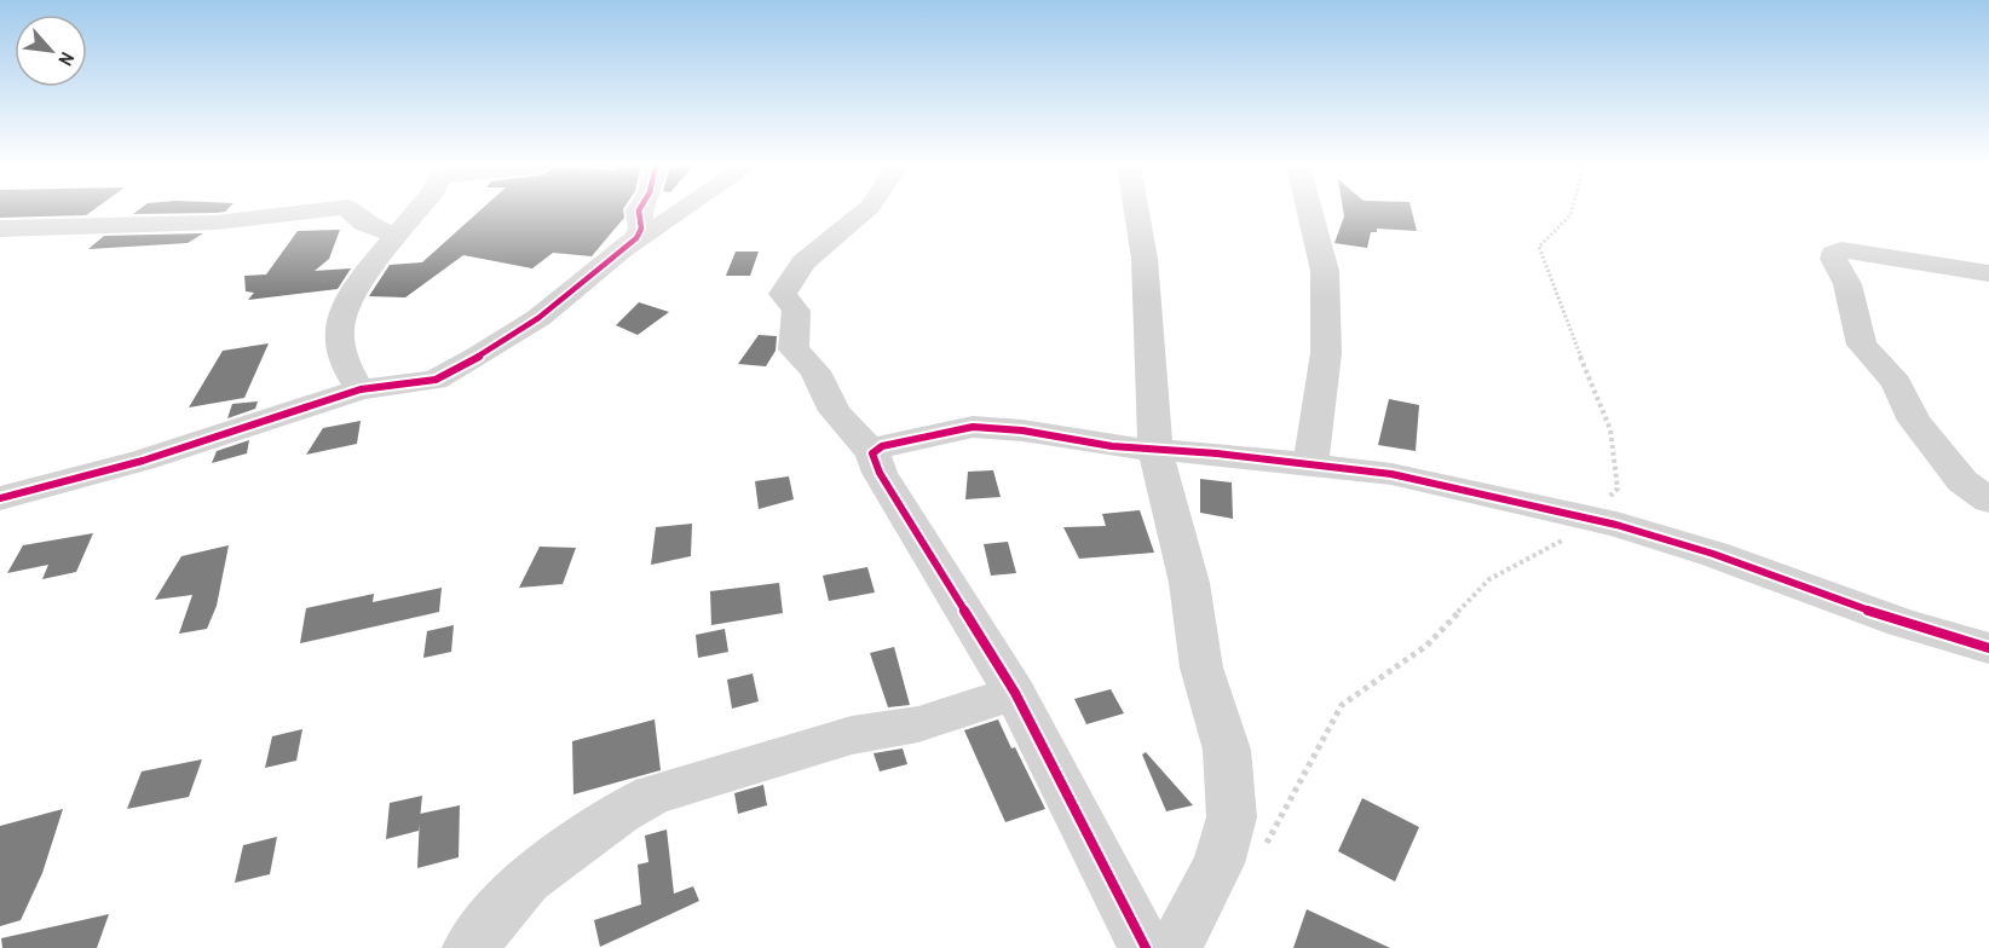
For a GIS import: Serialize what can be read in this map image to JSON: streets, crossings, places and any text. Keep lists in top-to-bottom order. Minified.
{"north":"bottom right"}
